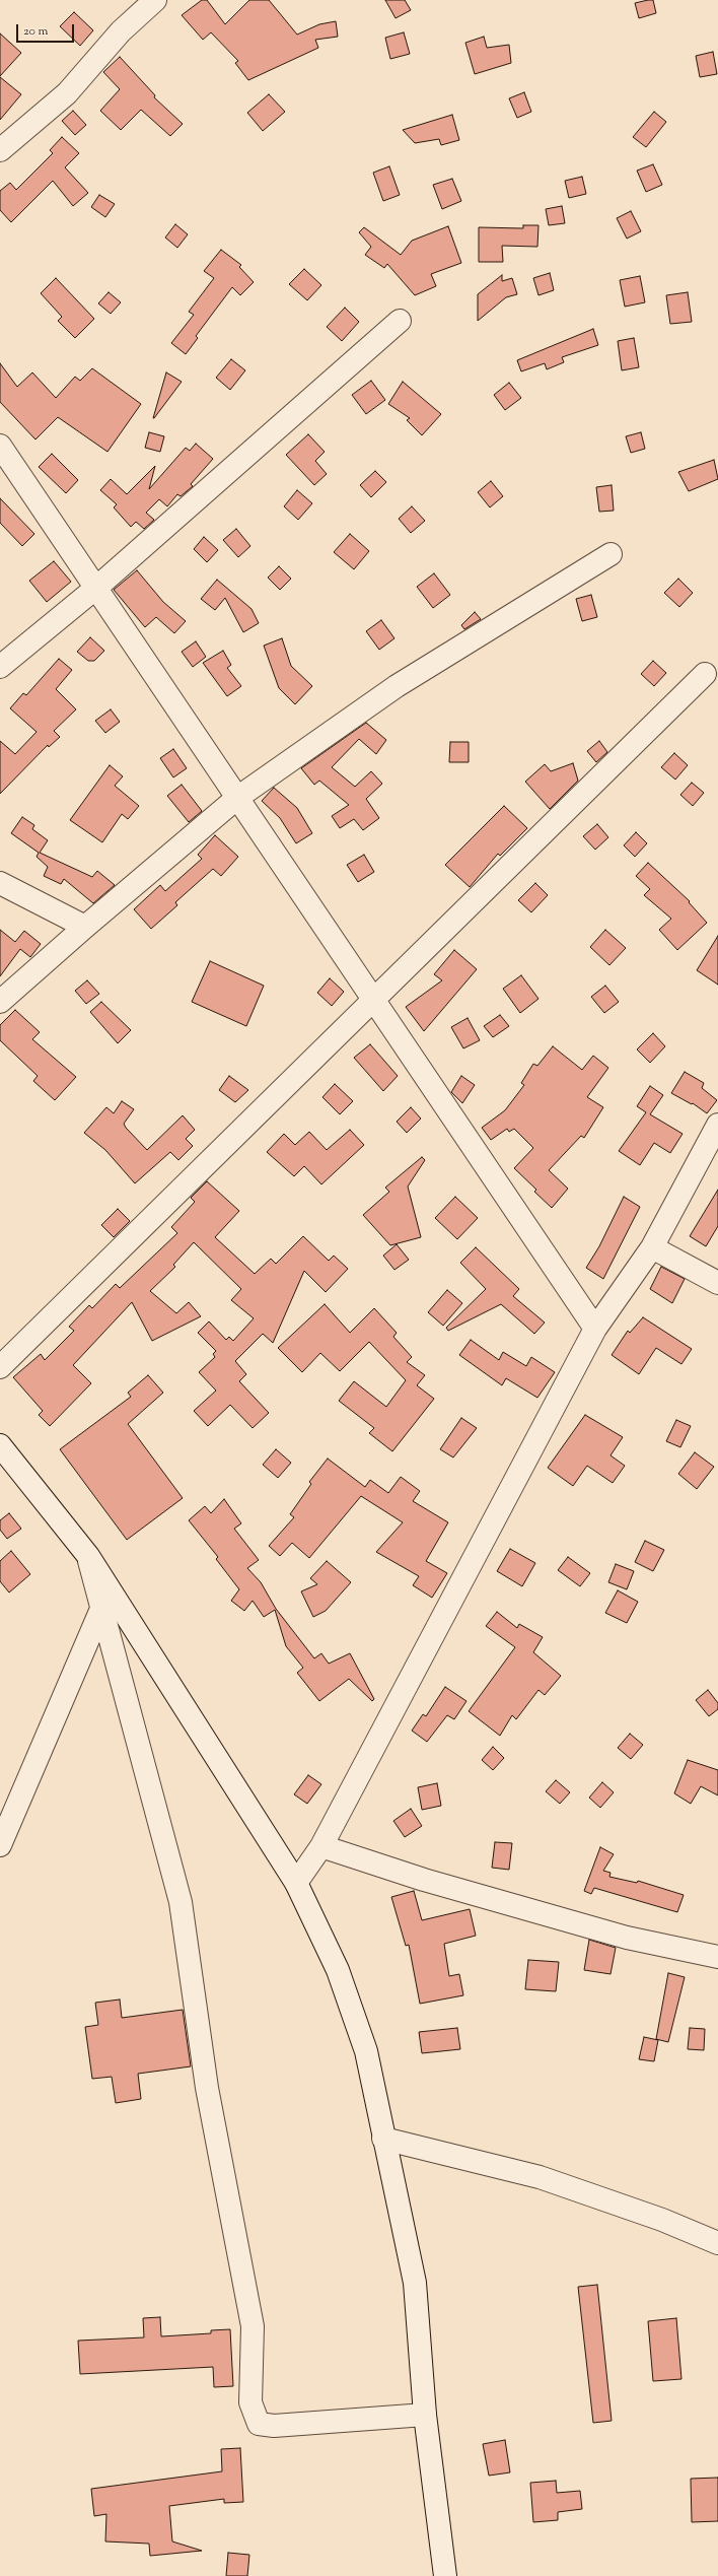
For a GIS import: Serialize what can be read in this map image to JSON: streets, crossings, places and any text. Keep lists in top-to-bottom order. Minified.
{"scale_bar":"20 m"}
